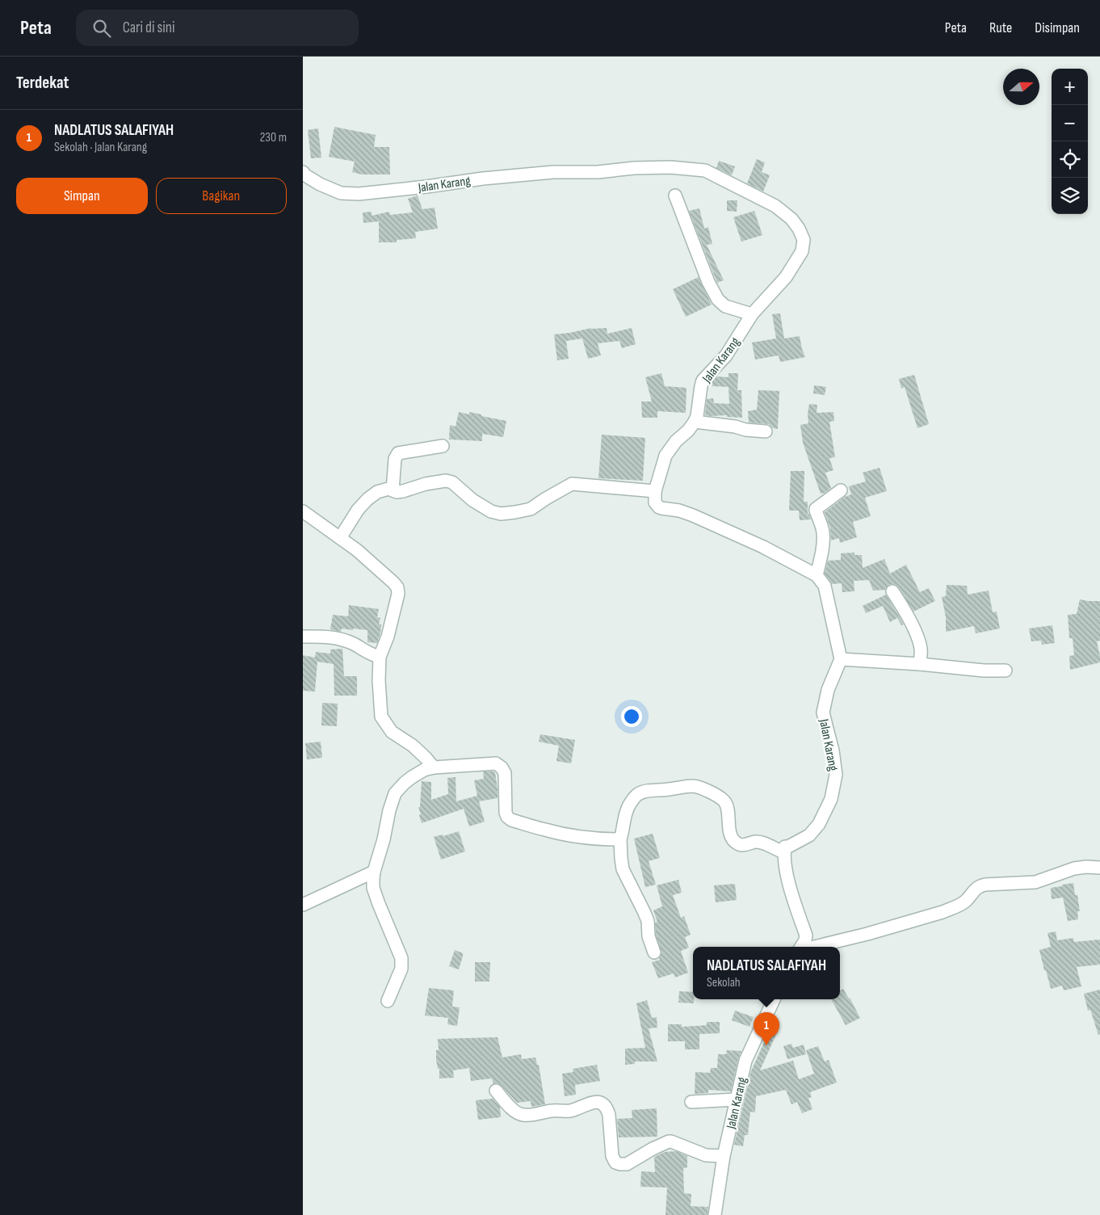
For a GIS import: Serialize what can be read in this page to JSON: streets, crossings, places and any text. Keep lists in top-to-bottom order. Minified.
{"streets":{"street":["Jalan Karang"]},"north":"right","page":{"header":"Peta","search":"Cari di sini","nav":["Peta","Rute","Disimpan"],"heading":"Terdekat","map_buttons":["+","−"],"list":[{"mark":"1","name":"NADLATUS SALAFIYAH","note":"Sekolah · Jalan Karang","value":"230 m"}],"buttons":["Simpan","Bagikan"],"popup":["NADLATUS SALAFIYAH","Sekolah"],"pins":"1"}}
